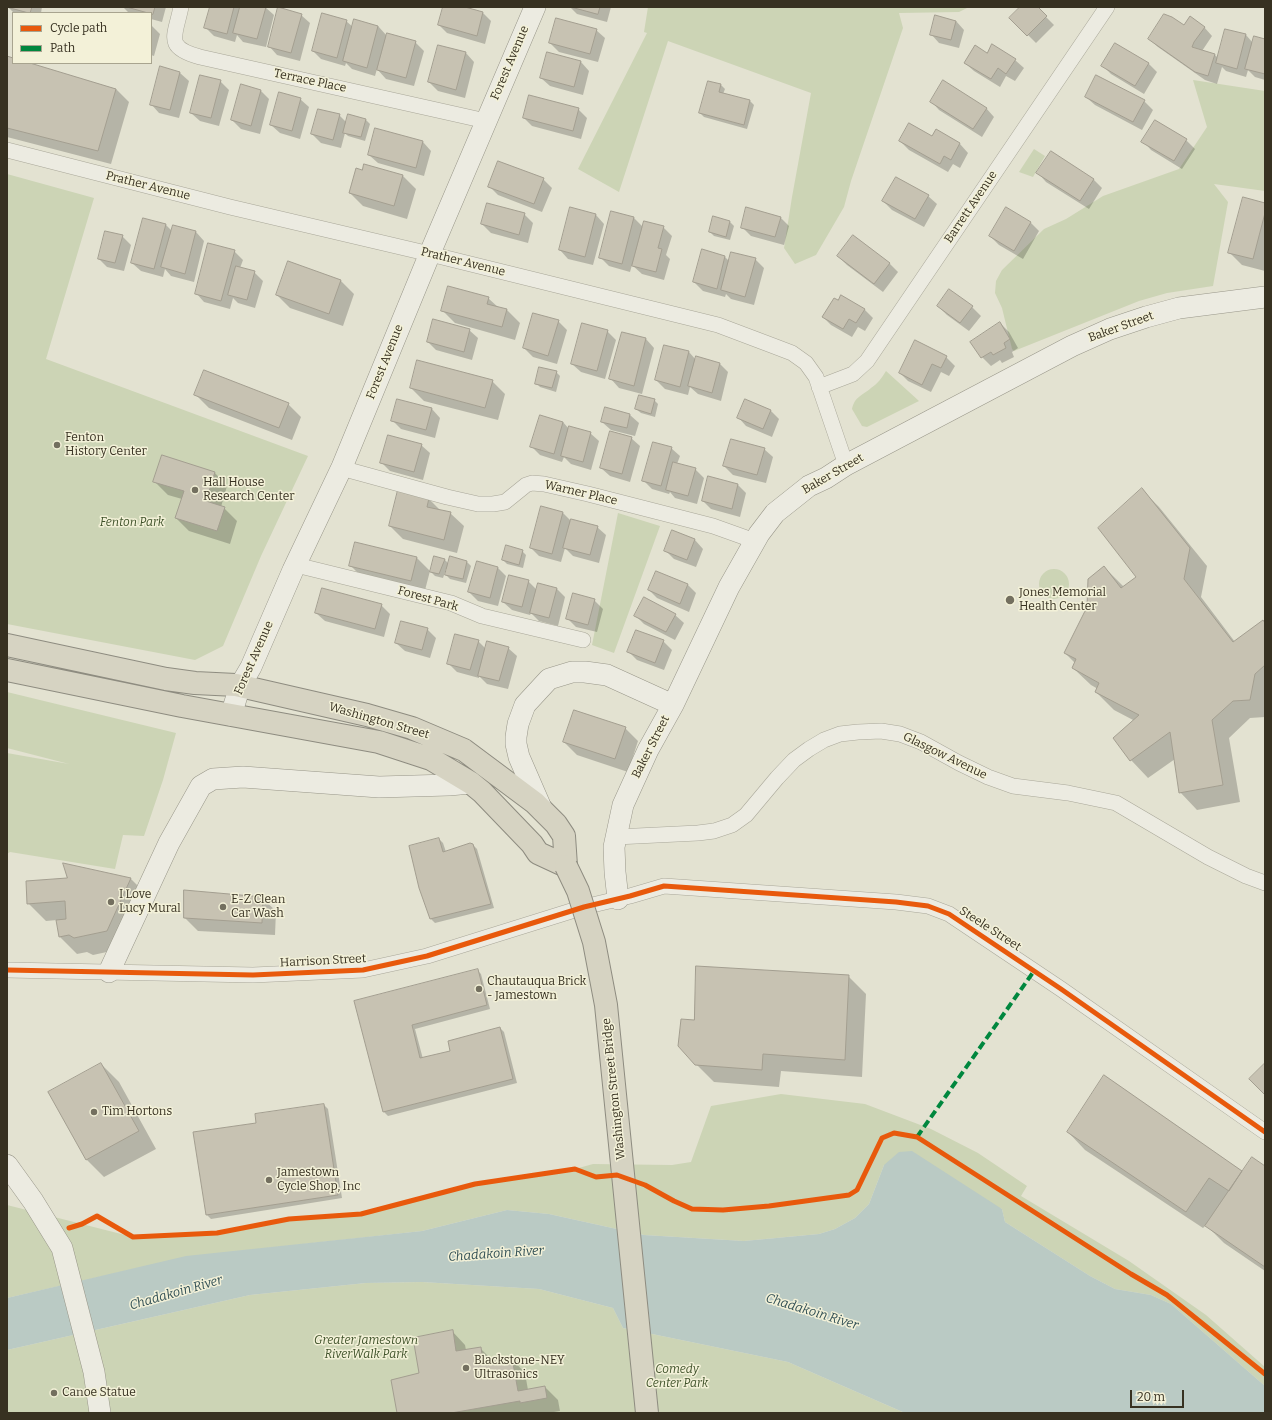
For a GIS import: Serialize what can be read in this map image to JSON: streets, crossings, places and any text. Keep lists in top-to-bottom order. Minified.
{"streets":{"highway":["Washington Street","Washington Street Bridge"],"street":["Forest Avenue","Terrace Place","Prather Avenue","Barrett Avenue","Baker Street","Warner Place","Forest Park","Glasgow Avenue","Steele Street","Harrison Street"]},"crossings":[["Forest Avenue","Terrace Place"],["Forest Avenue","Prather Avenue"],["Forest Avenue","Warner Place"],["Forest Avenue","Forest Park"],["Forest Avenue","Washington Street"],["Prather Avenue","Barrett Avenue"],["Prather Avenue","Baker Street"],["Baker Street","Warner Place"],["Baker Street","Glasgow Avenue"],["Baker Street","Steele Street"],["Baker Street","Harrison Street"],["Washington Street","Washington Street Bridge"],["Steele Street","Harrison Street"]],"water":["Chadakoin River"],"parks":["Fenton Park","Greater Jamestown RiverWalk Park","Comedy Center Park"],"places":["Fenton History Center","Hall House Research Center","Jones Memorial Health Center","I Love Lucy Mural","E-Z Clean Car Wash","Chautauqua Brick - Jamestown","Tim Hortons","Jamestown Cycle Shop, Inc","Blackstone-NEY Ultrasonics","Canoe Statue"],"legend":["Cycle path","Path"],"scale_bar":"20 m"}
